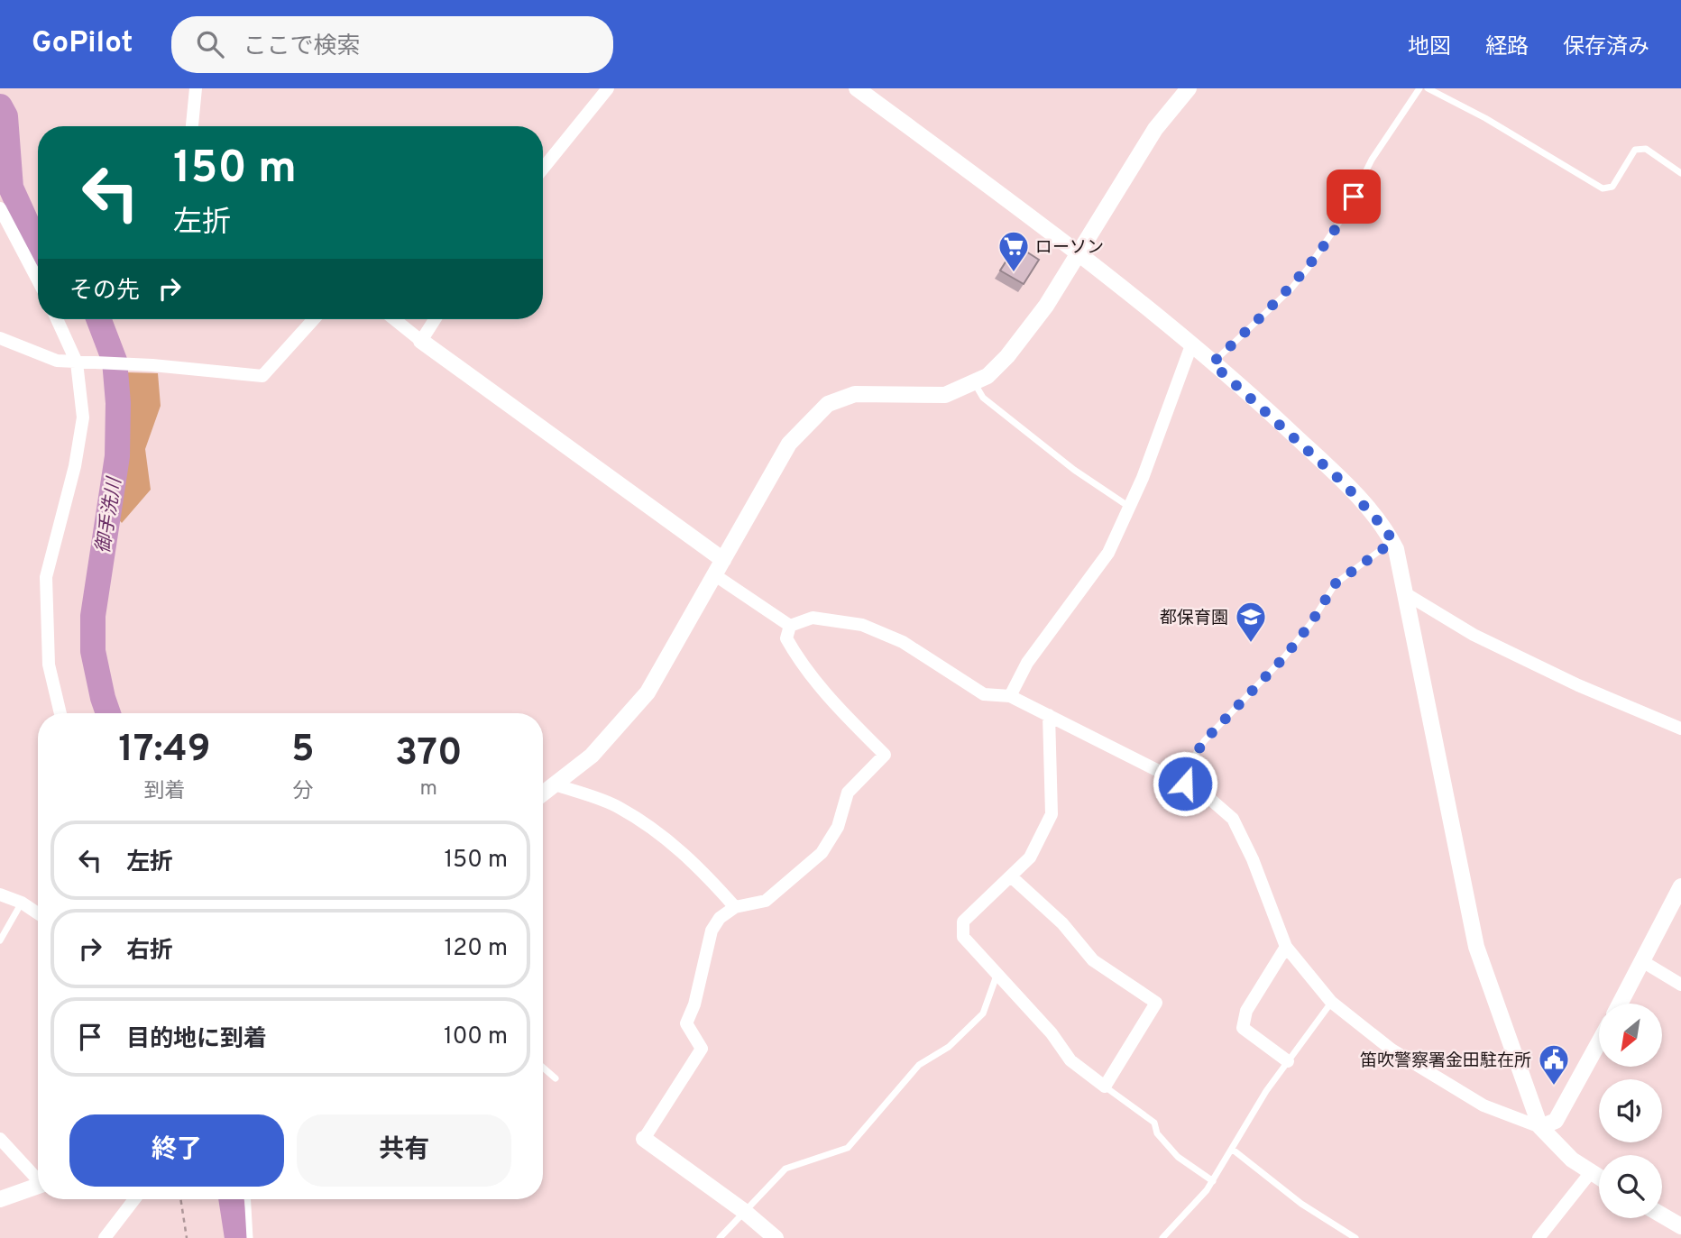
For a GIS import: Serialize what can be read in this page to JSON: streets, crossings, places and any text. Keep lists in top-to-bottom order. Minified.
{"water":["御手洗川"],"places":{"supermarket":["ローソン"],"school or university":["都保育園"],"public building":["笛吹警察署金田駐在所"]},"north":"bottom left","page":{"header":"GoPilot","search":"ここで検索","nav":["地図","経路","保存済み"],"turn":["150 m","左折"],"then":"その先","eta":["17:49","到着","5","分","370","m"],"list":[{"name":"左折","value":"150 m"},{"name":"右折","value":"120 m"},{"name":"目的地に到着","value":"100 m"}],"buttons":["終了","共有"]}}
